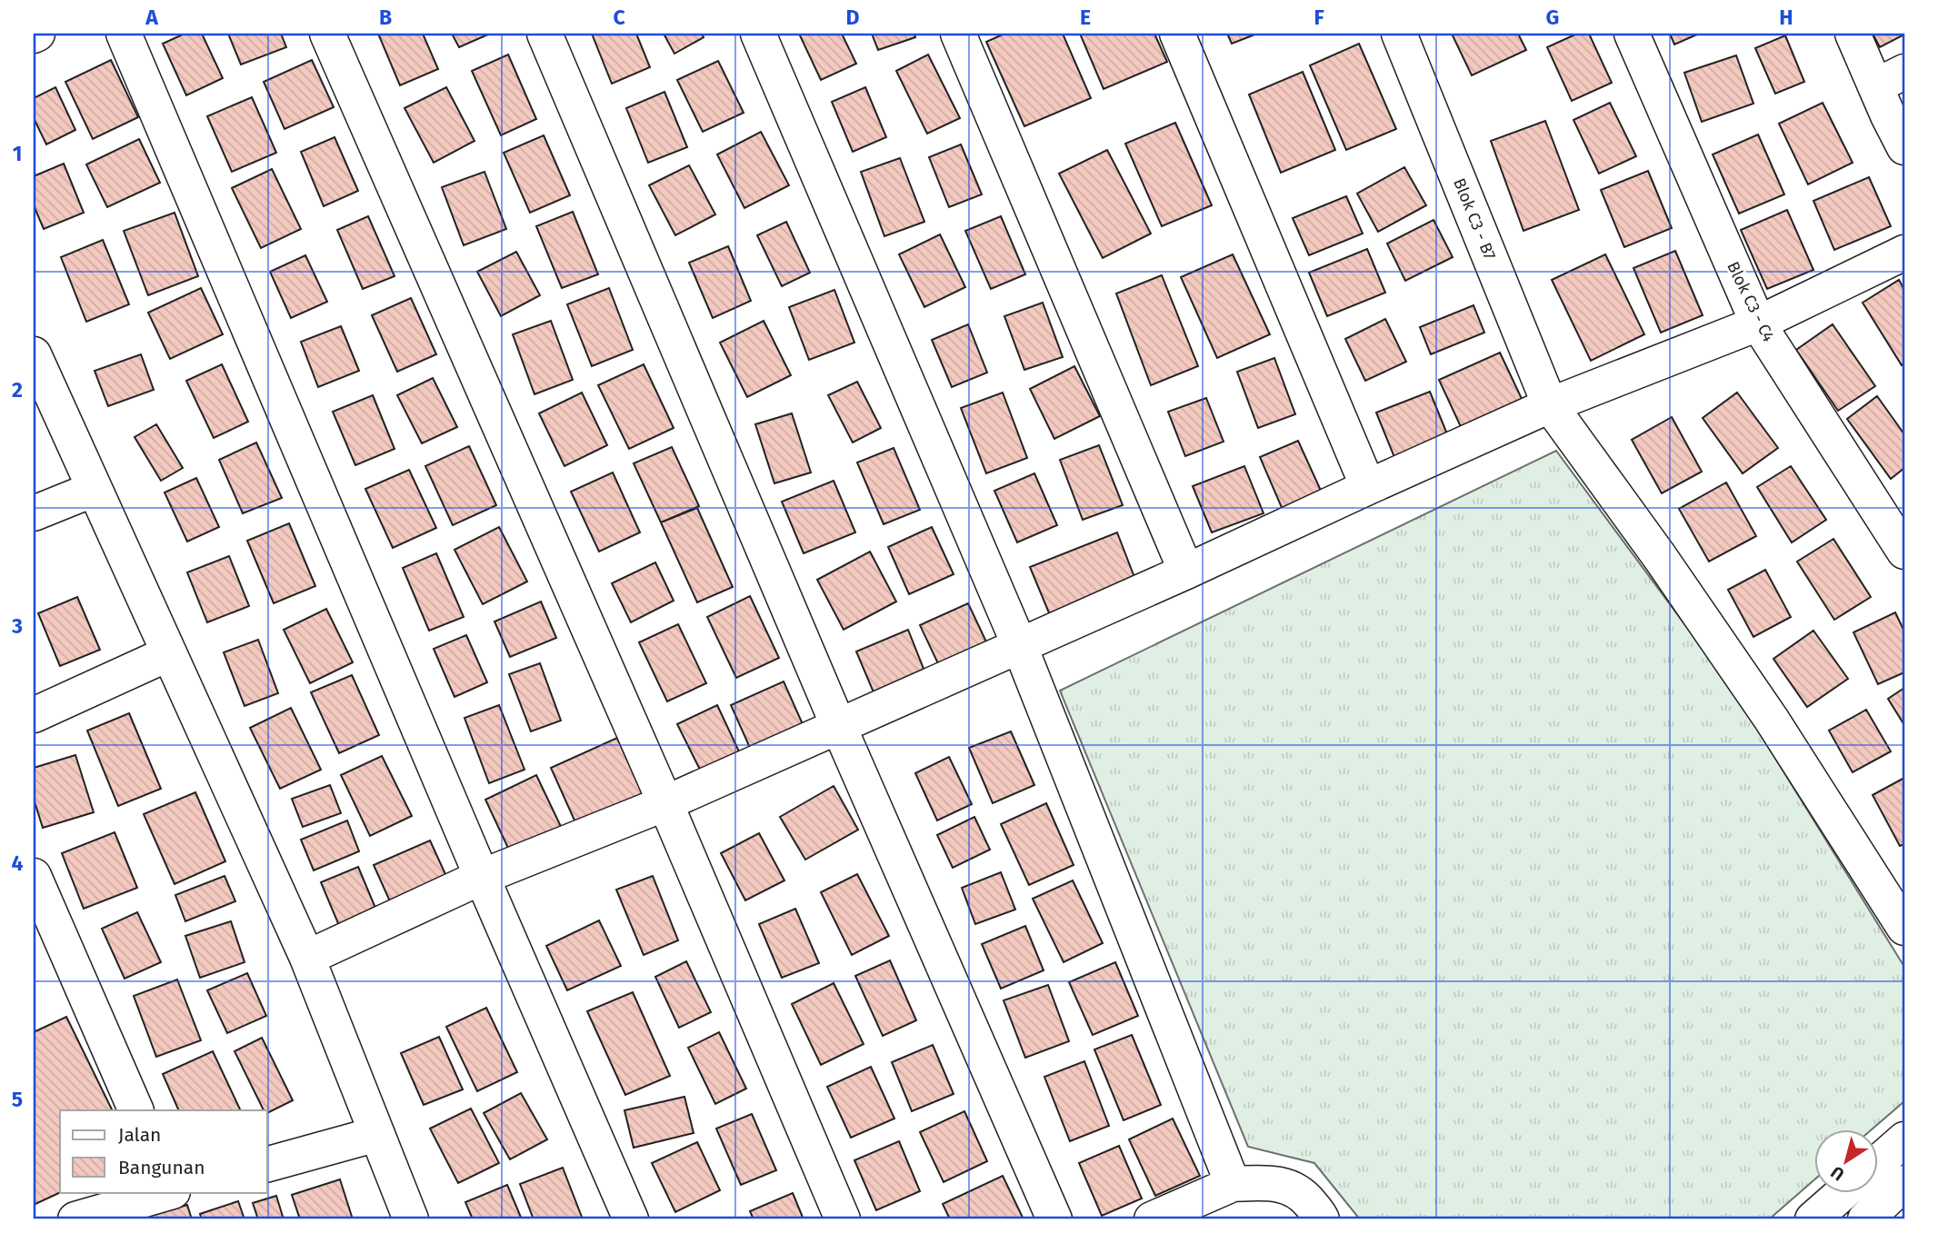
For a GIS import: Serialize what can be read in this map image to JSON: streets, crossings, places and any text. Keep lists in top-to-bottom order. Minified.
{"streets":{"street":["Blok C3 - B7","Blok C3 - C4"]},"legend":["Jalan","Bangunan"],"north":"bottom left","grid":{"columns":["A","B","C","D","E","F","G","H"],"rows":["1","2","3","4","5"]}}
